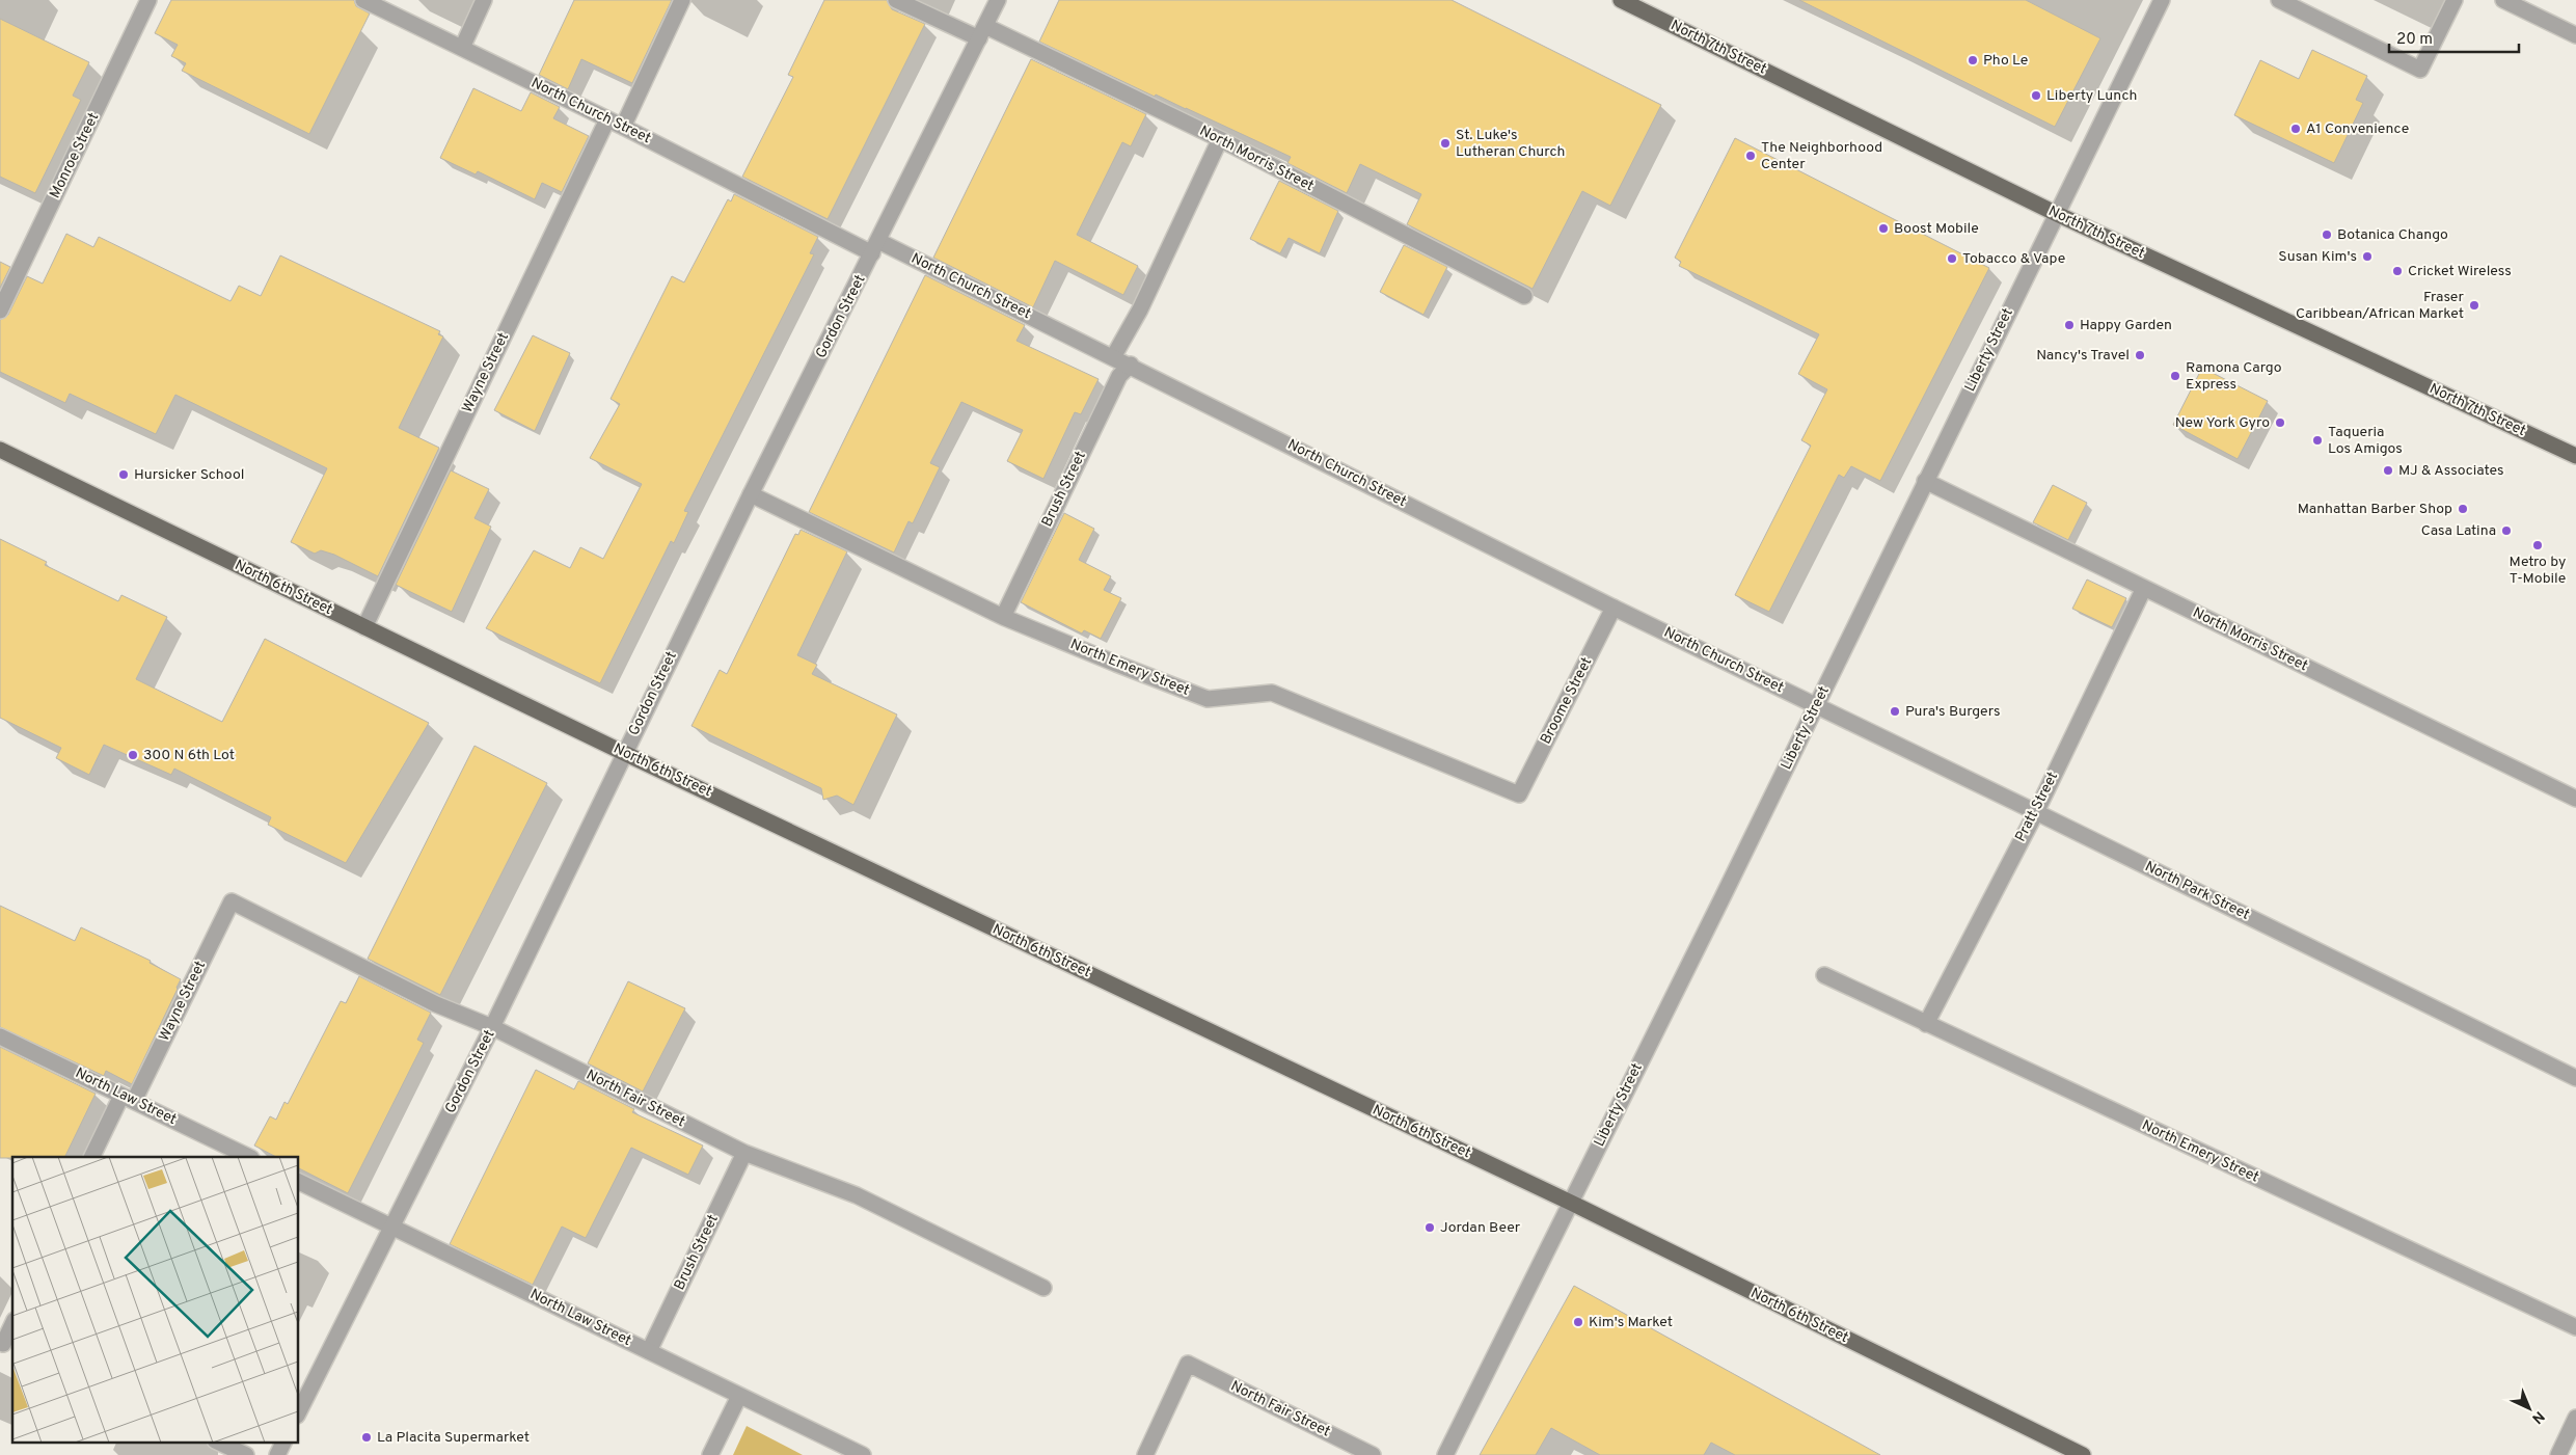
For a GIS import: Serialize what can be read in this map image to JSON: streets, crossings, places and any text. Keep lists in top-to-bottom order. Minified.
{"streets":{"main road":["North 7th Street","North 6th Street"],"street":["North Church Street","Monroe Street","North Morris Street","Gordon Street","Liberty Street","Wayne Street","Brush Street","North Emery Street","Broome Street","Pratt Street","North Park Street","North Law Street","North Fair Street"]},"crossings":[["North 7th Street","Liberty Street"],["North Church Street","Gordon Street"],["North Church Street","Liberty Street"],["North Church Street","Wayne Street"],["North Church Street","Brush Street"],["North Church Street","Broome Street"],["North Church Street","North Park Street"],["North Morris Street","Gordon Street"],["North Morris Street","Liberty Street"],["North Morris Street","Pratt Street"],["Gordon Street","North 6th Street"],["Gordon Street","North Emery Street"],["Gordon Street","North Law Street"],["Gordon Street","North Fair Street"],["Liberty Street","North 6th Street"],["Liberty Street","North Park Street"],["Wayne Street","North 6th Street"],["Wayne Street","North Law Street"],["Wayne Street","North Fair Street"],["Brush Street","North Emery Street"],["Brush Street","North Law Street"],["Brush Street","North Fair Street"],["North Emery Street","Broome Street"],["North Emery Street","Pratt Street"],["Pratt Street","North Park Street"]],"places":["Pho Le","Liberty Lunch","A1 Convenience","St. Luke's Lutheran Church","The Neighborhood Center","Boost Mobile","Botanica Chango","Susan Kim's","Tobacco & Vape","Cricket Wireless","Fraser Caribbean/African Market","Happy Garden","Nancy's Travel","Ramona Cargo Express","New York Gyro","Taqueria Los Amigos","MJ & Associates","Hursicker School","Manhattan Barber Shop","Casa Latina","Metro by T-Mobile","Pura's Burgers","300 N 6th Lot","Jordan Beer","Kim's Market","La Placita Supermarket"],"scale_bar":"20 m","north":"bottom right"}
